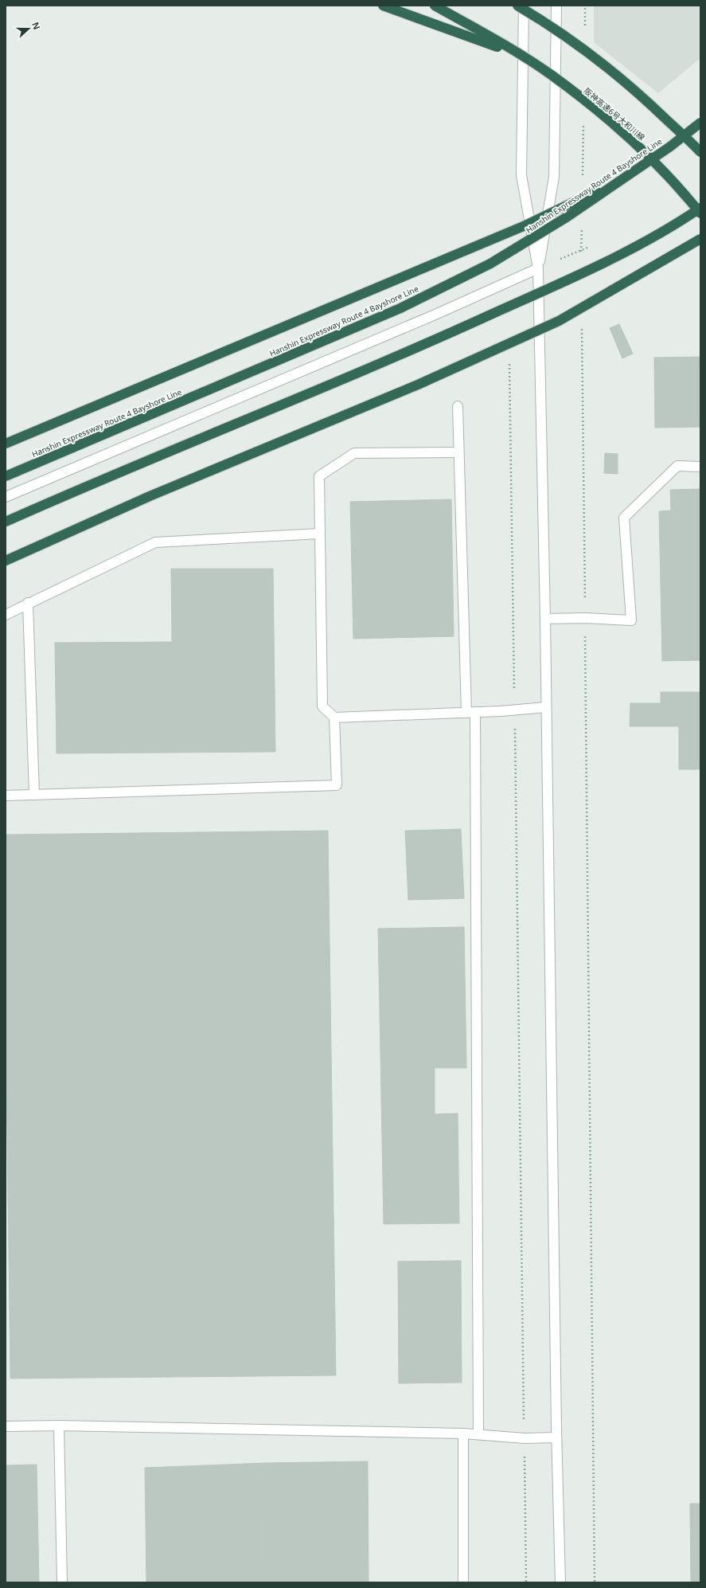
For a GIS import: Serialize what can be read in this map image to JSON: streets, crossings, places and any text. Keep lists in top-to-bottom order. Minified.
{"streets":{"highway":["阪神高速6号大和川線","Hanshin Expressway Route 4 Bayshore Line"]},"north":"right"}
